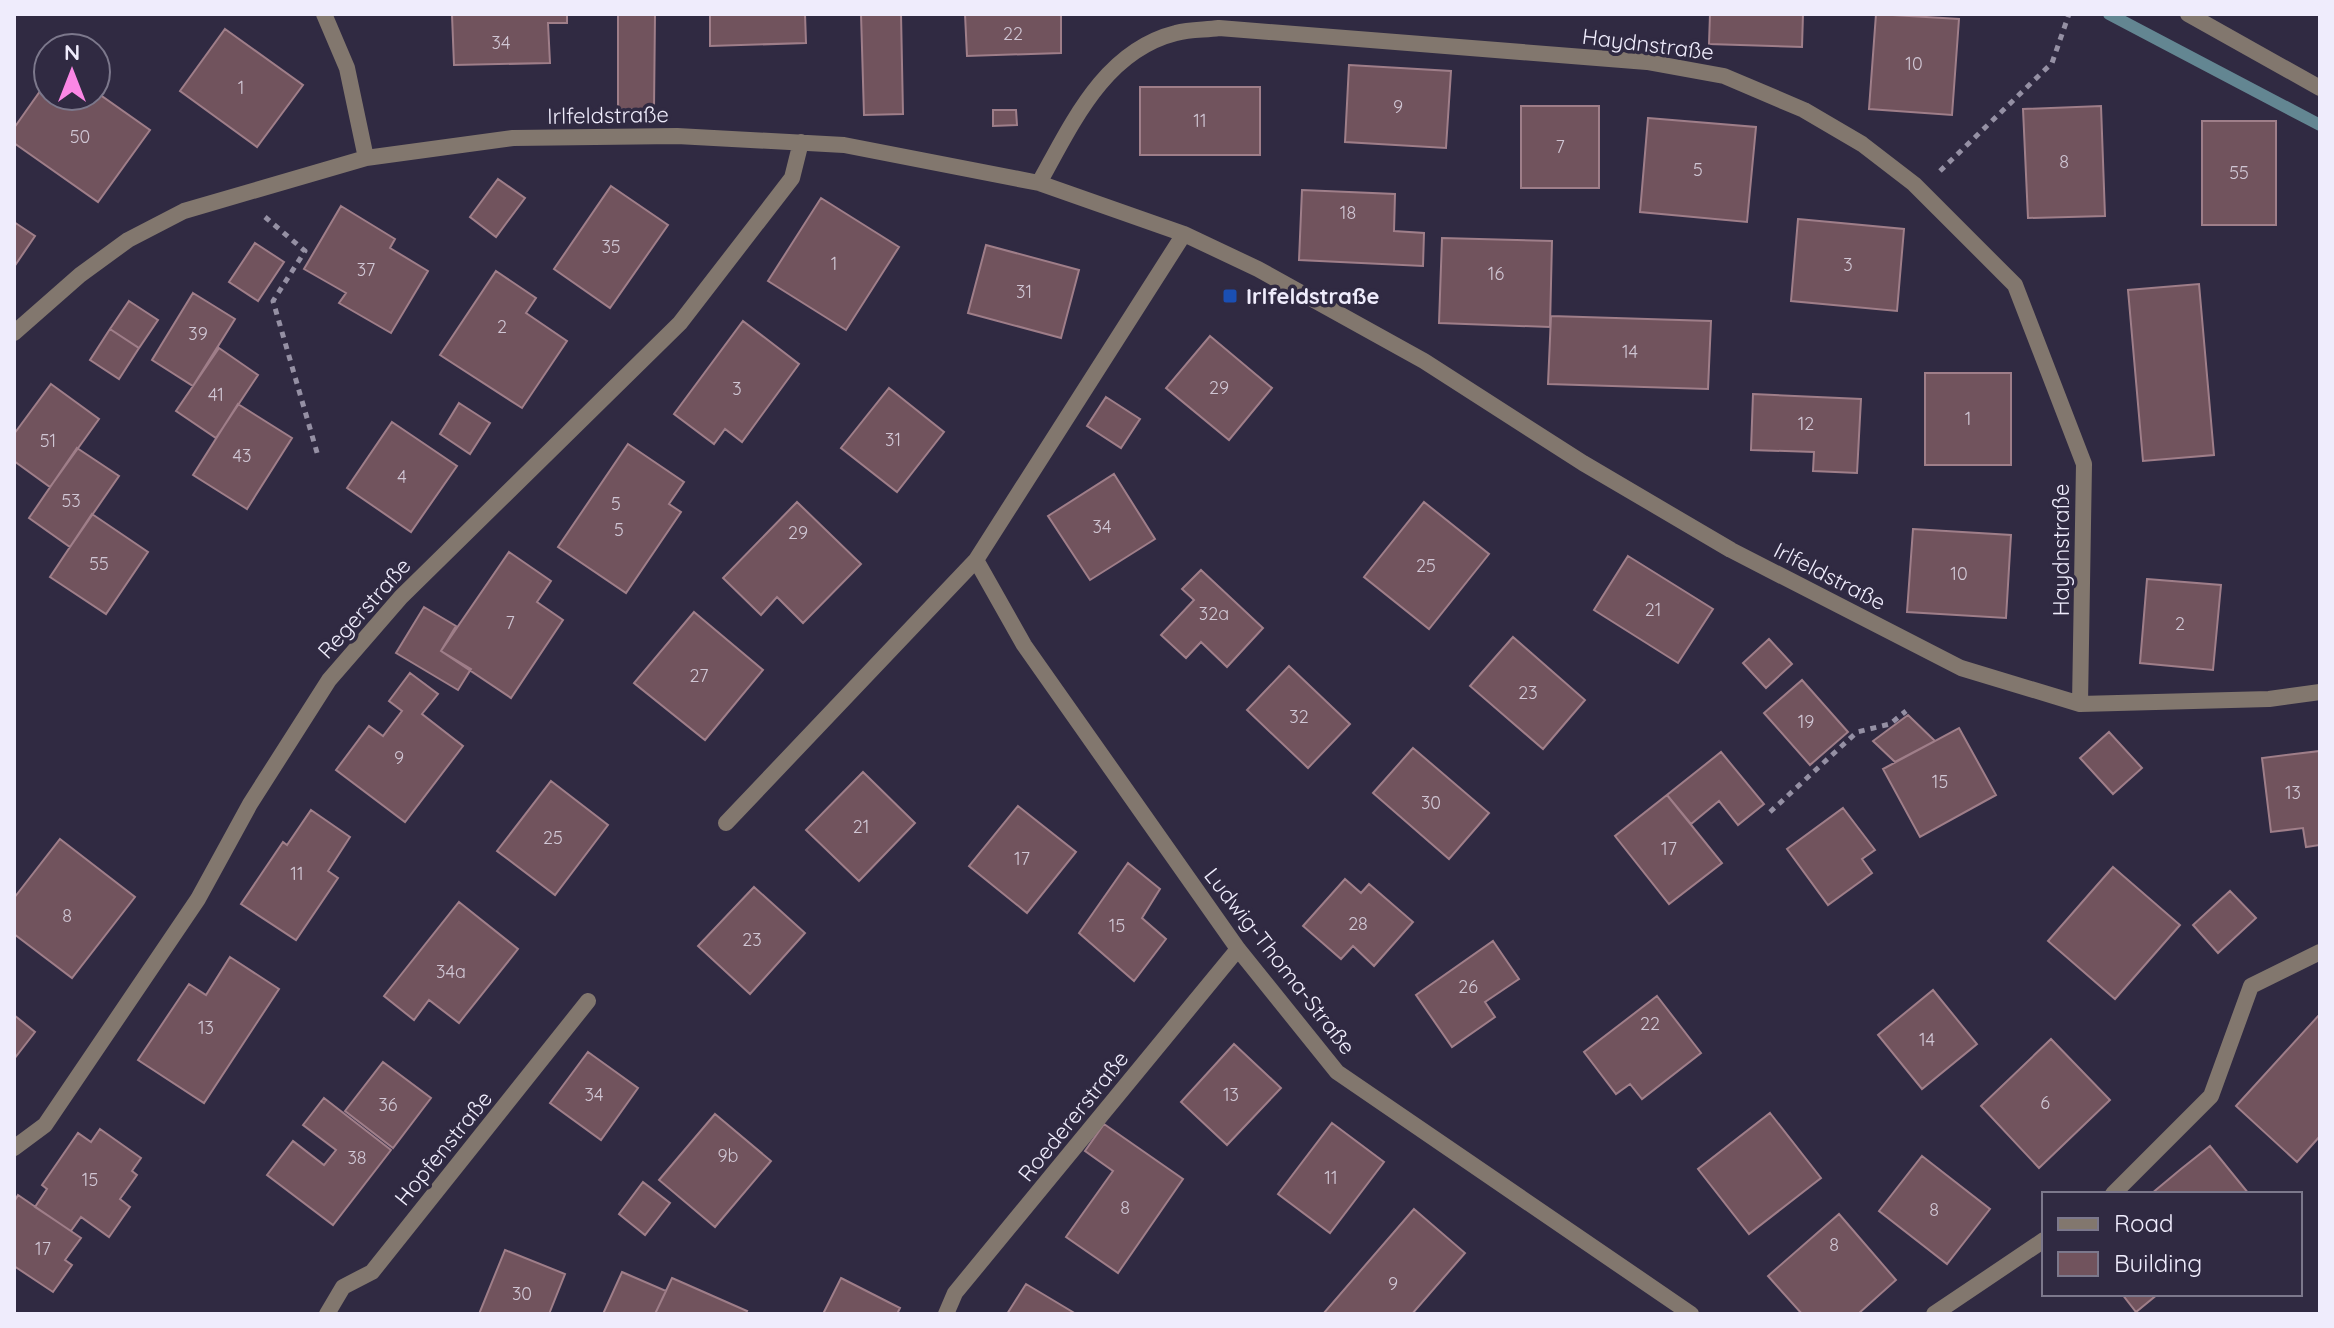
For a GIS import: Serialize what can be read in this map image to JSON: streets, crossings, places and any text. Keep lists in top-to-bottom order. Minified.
{"streets":{"street":["Haydnstraße","Irlfeldstraße","Regerstraße","Ludwig-Thoma-Straße","Roedererstraße","Hopfenstraße"]},"crossings":[["Haydnstraße","Irlfeldstraße"],["Irlfeldstraße","Regerstraße"],["Ludwig-Thoma-Straße","Roedererstraße"]],"places":{"transit":["Irlfeldstraße"]},"house_numbers":["22","34","10","1","9","11","50","7","8","5","55","18","35","1","3","37","16","31","2","39","14","29","3","41","1","12","31","51","43","4","53","5","34","5","29","55","25","10","21","32a","7","2","27","23","32","19","9","15","13","30","21","25","17","17","11","8","28","15","23","34a","26","22","13","14","34","13","6","36","9b","38","11","15","8","8","8","17","9","30"],"legend":["Road","Building"],"north":"top"}
